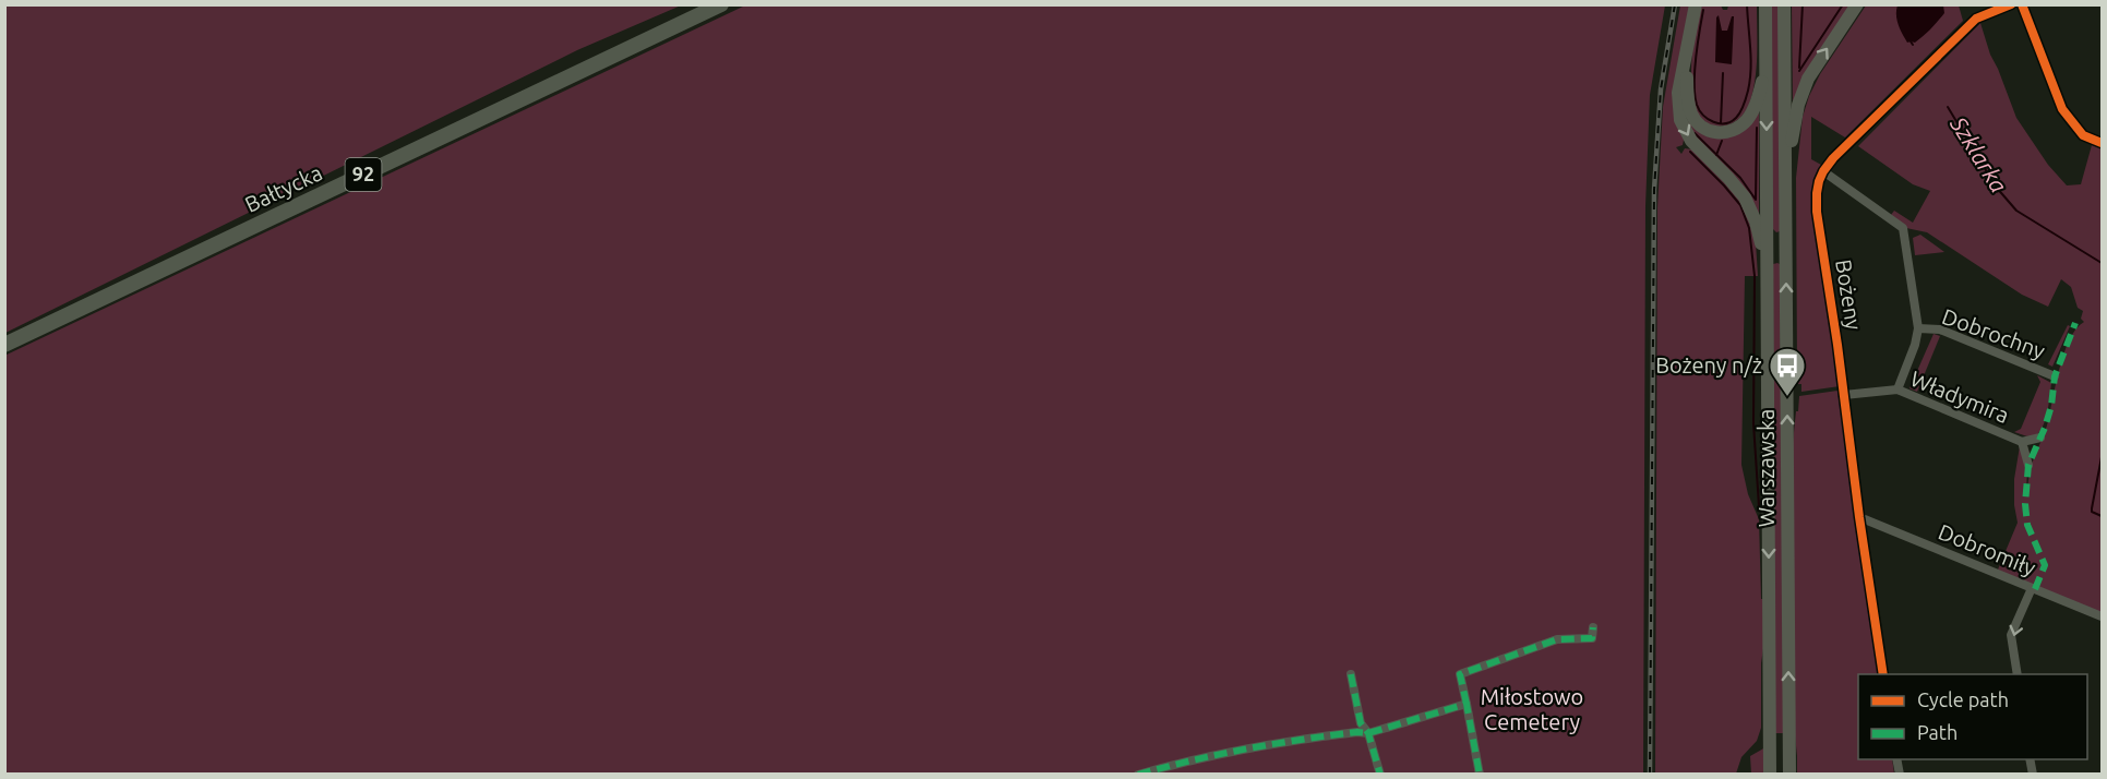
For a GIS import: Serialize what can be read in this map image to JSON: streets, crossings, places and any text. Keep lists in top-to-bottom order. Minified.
{"streets":{"main road":["92","Bałtycka","Warszawska"],"street":["Bożeny","Dobrochny","Władymira","Dobromiły"]},"crossings":[["Bożeny","Władymira"],["Bożeny","Dobromiły"]],"water":["Szklarka"],"parks":["Miłostowo Cemetery"],"places":{"bus stop":["Bożeny n/ż"]},"legend":["Cycle path","Path"]}
